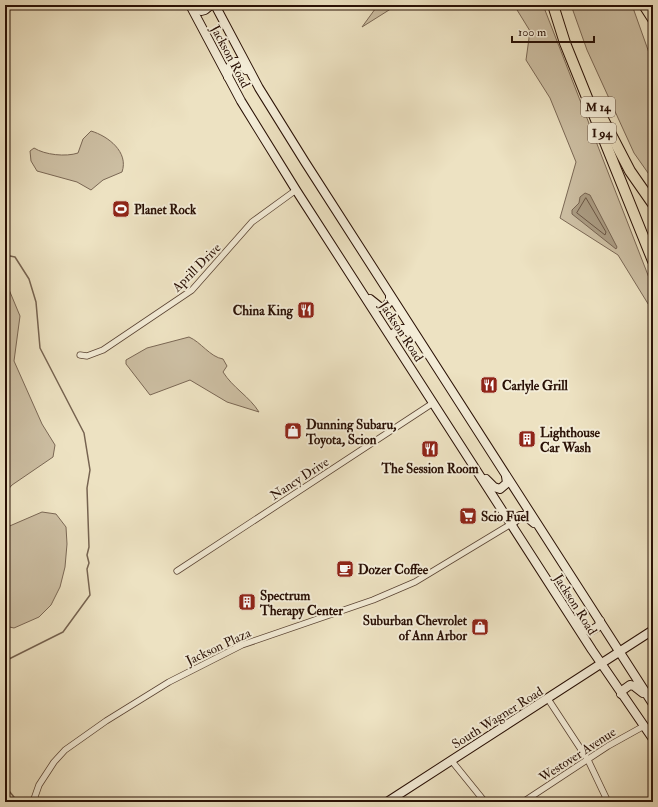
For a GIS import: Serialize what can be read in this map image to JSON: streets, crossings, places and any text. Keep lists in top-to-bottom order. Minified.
{"streets":{"highway":["M 14","I 94"],"main road":["Jackson Road","South Wagner Road"],"street":["Aprill Drive","Nancy Drive","Jackson Plaza","Westover Avenue"]},"crossings":[["Jackson Road","Aprill Drive"],["Jackson Road","Nancy Drive"],["Jackson Road","Jackson Plaza"],["Jackson Road","South Wagner Road"],["Jackson Road","Westover Avenue"],["M 14","I 94"]],"places":{"sports":["Planet Rock"],"restaurant":["China King","Carlyle Grill","The Session Room"],"shop":["Dunning Subaru, Toyota, Scion","Suburban Chevrolet of Ann Arbor"],"building":["Lighthouse Car Wash","Spectrum Therapy Center"],"supermarket":["Scio Fuel"],"cafe":["Dozer Coffee"]},"scale_bar":"100 m"}
